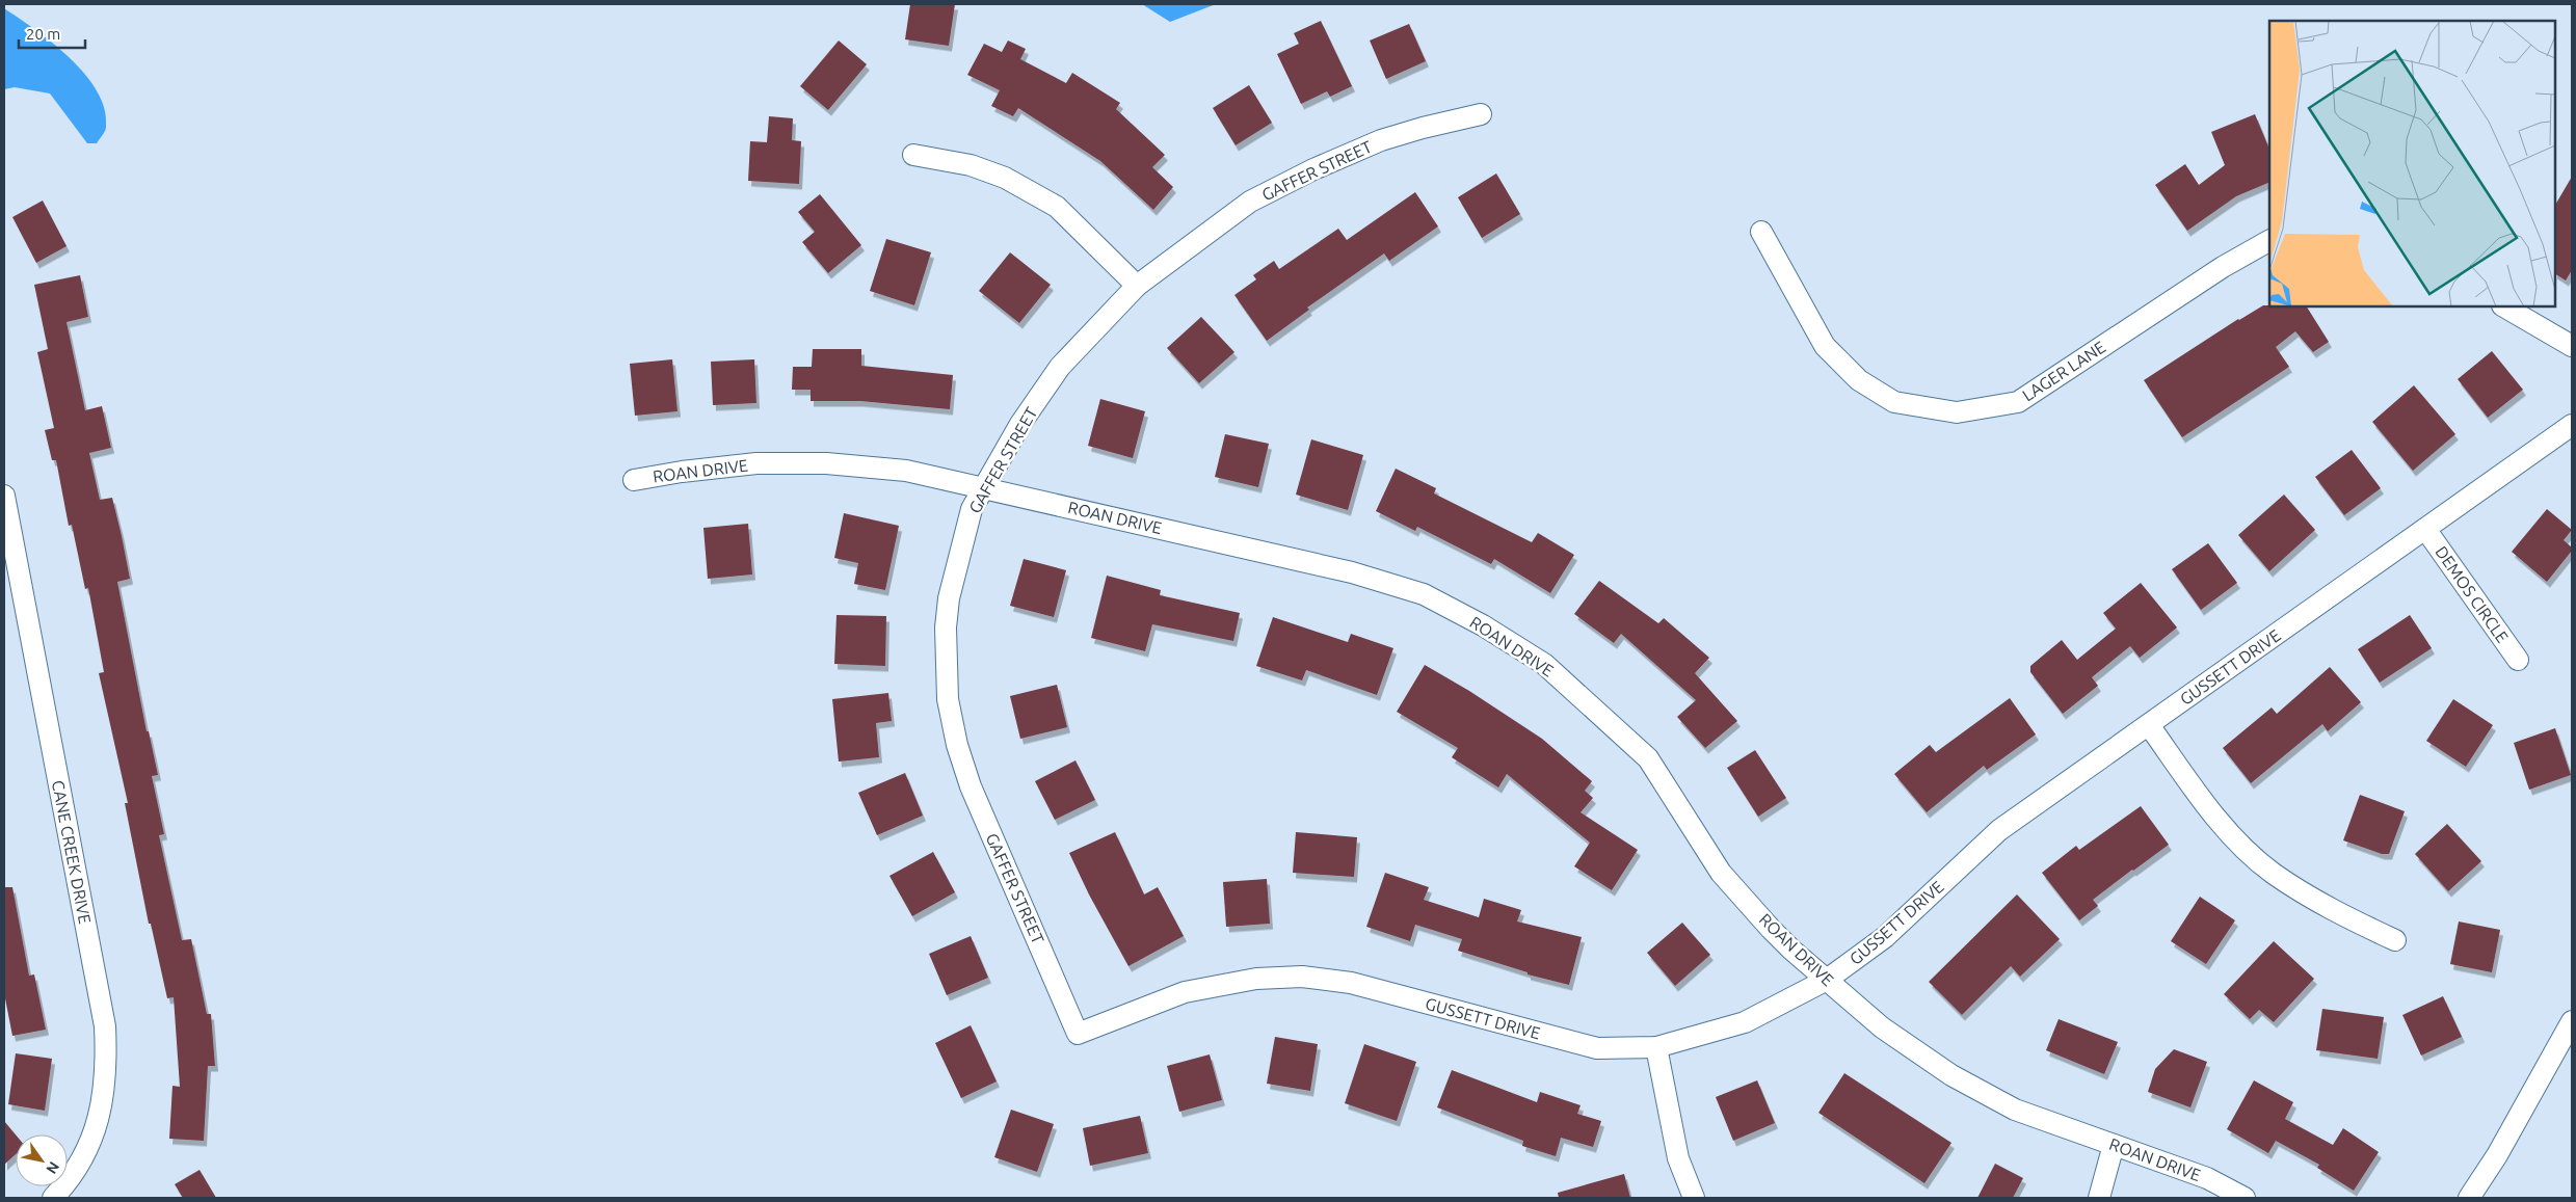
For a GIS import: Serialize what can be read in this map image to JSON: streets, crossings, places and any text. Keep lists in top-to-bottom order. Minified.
{"streets":{"street":["GAFFER STREET","LAGER LANE","ROAN DRIVE","DEMOS CIRCLE","GUSSETT DRIVE","CANE CREEK DRIVE"]},"crossings":[["GAFFER STREET","ROAN DRIVE"],["GAFFER STREET","GUSSETT DRIVE"],["ROAN DRIVE","GUSSETT DRIVE"],["DEMOS CIRCLE","GUSSETT DRIVE"]],"scale_bar":"20 m","north":"bottom right"}
